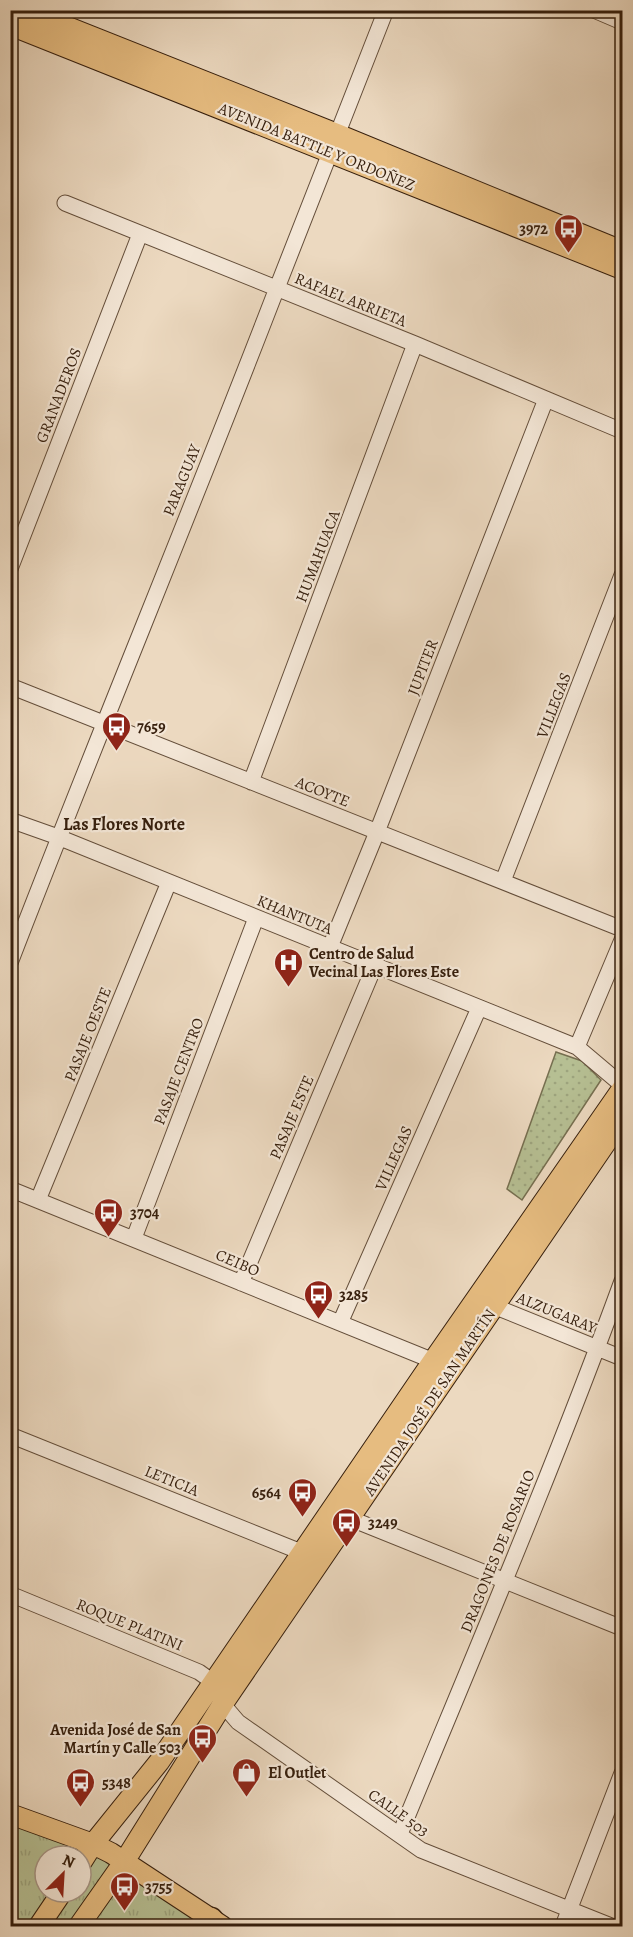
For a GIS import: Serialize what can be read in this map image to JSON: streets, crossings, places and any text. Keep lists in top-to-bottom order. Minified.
{"streets":{"main road":["AVENIDA BATTLE Y ORDOÑEZ","AVENIDA JOSÉ DE SAN MARTÍN"],"street":["RAFAEL ARRIETA","GRANADEROS","PARAGUAY","HUMAHUACA","JUPITER","VILLEGAS","ACOYTE","KHANTUTA","PASAJE OESTE","PASAJE CENTRO","PASAJE ESTE","CEIBO","ALZUGARAY","LETICIA","DRAGONES DE ROSARIO","ROQUE PLATINI","CALLE 503"]},"crossings":[["AVENIDA BATTLE Y ORDOÑEZ","PARAGUAY"],["RAFAEL ARRIETA","GRANADEROS"],["RAFAEL ARRIETA","PARAGUAY"],["RAFAEL ARRIETA","HUMAHUACA"],["RAFAEL ARRIETA","JUPITER"],["PARAGUAY","ACOYTE"],["PARAGUAY","KHANTUTA"],["HUMAHUACA","ACOYTE"],["JUPITER","ACOYTE"],["JUPITER","KHANTUTA"],["VILLEGAS","ACOYTE"],["VILLEGAS","KHANTUTA"],["VILLEGAS","CEIBO"],["KHANTUTA","PASAJE OESTE"],["KHANTUTA","PASAJE CENTRO"],["KHANTUTA","PASAJE ESTE"],["KHANTUTA","AVENIDA JOSÉ DE SAN MARTÍN"],["PASAJE OESTE","CEIBO"],["PASAJE CENTRO","CEIBO"],["PASAJE ESTE","CEIBO"],["CEIBO","AVENIDA JOSÉ DE SAN MARTÍN"],["ALZUGARAY","AVENIDA JOSÉ DE SAN MARTÍN"],["ALZUGARAY","DRAGONES DE ROSARIO"],["AVENIDA JOSÉ DE SAN MARTÍN","LETICIA"],["AVENIDA JOSÉ DE SAN MARTÍN","ROQUE PLATINI"],["AVENIDA JOSÉ DE SAN MARTÍN","CALLE 503"],["DRAGONES DE ROSARIO","CALLE 503"]],"districts":["Las Flores Norte"],"places":{"bus stop":["3972","7659","3704","3285","6564","3249","Avenida José de San Martín y Calle 503","5348","3755"],"hospital":["Centro de Salud Vecinal Las Flores Este"],"shop":["El Outlet"]},"north":"top right"}
